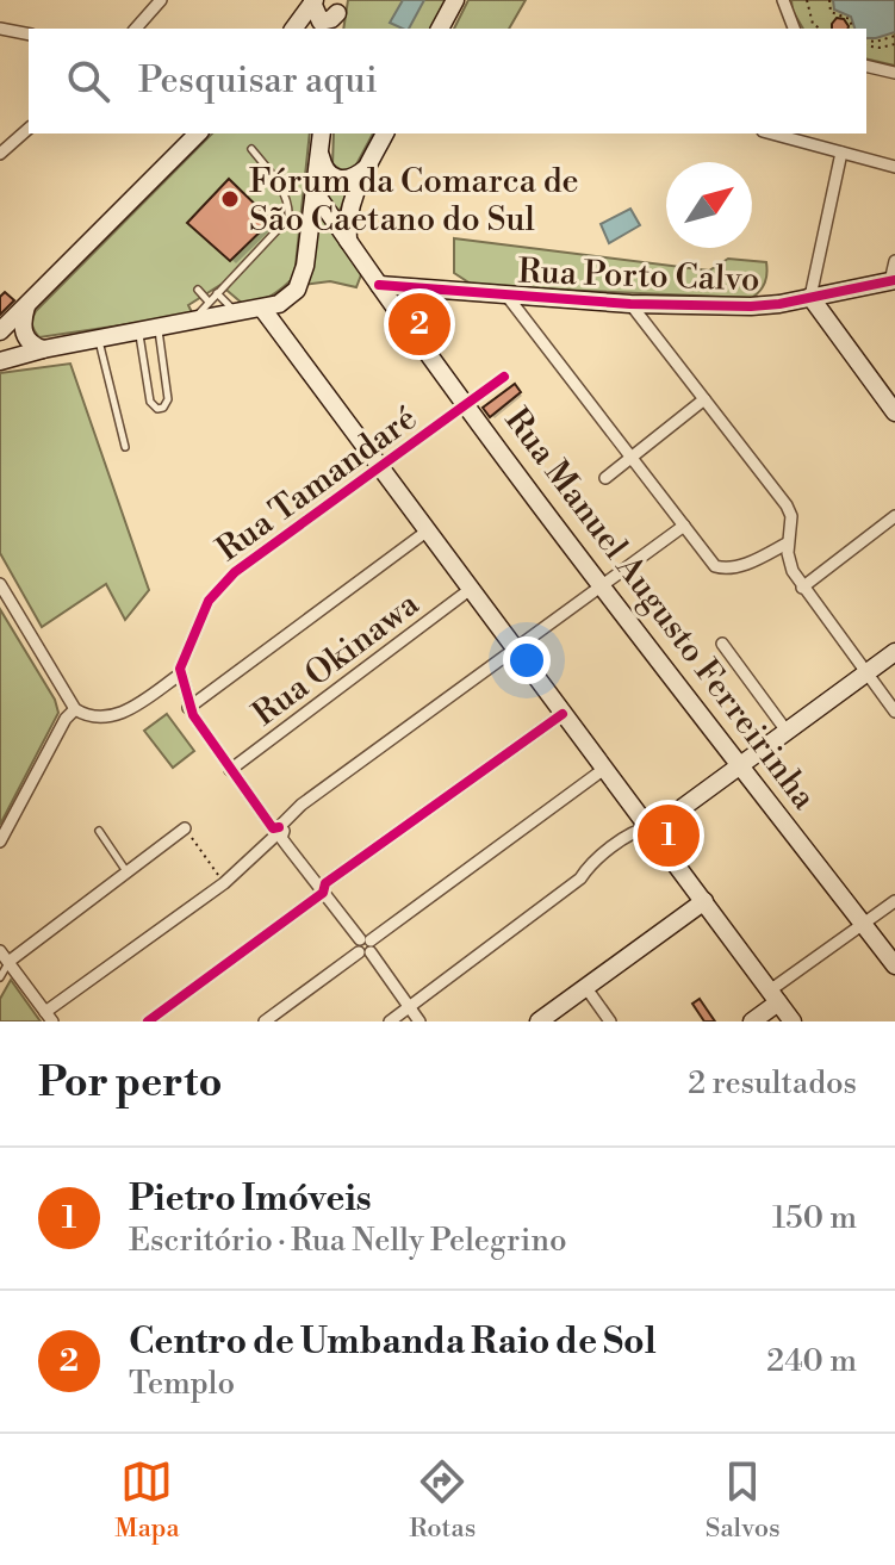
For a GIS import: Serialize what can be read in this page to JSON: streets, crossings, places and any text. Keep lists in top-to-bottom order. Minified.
{"streets":{"main road":["Rua Porto Calvo","Rua Manuel Augusto Ferreirinha"],"street":["Rua Tamandaré","Rua Okinawa"]},"crossings":[["Rua Porto Calvo","Rua Manuel Augusto Ferreirinha"],["Rua Tamandaré","Rua Manuel Augusto Ferreirinha"]],"places":["Fórum da Comarca de São Caetano do Sul"],"north":"top right","page":{"search":"Pesquisar aqui","pins":["2","1"],"heading":["Por perto","2 resultados"],"list":[{"mark":"1","name":"Pietro Imóveis","note":"Escritório · Rua Nelly Pelegrino","value":"150 m"},{"mark":"2","name":"Centro de Umbanda Raio de Sol","note":"Templo","value":"240 m"}],"nav":["Mapa","Rotas","Salvos"]}}
